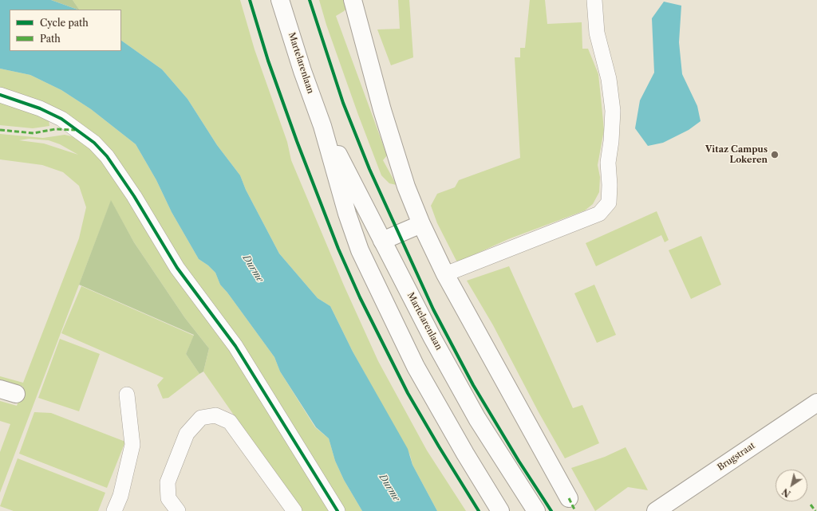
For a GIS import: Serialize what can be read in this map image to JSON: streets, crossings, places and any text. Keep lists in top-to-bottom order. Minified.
{"streets":{"main road":["Martelarenlaan","Brugstraat"]},"water":["Durme"],"places":["Vitaz Campus Lokeren"],"legend":["Cycle path","Path"],"north":"bottom left"}
